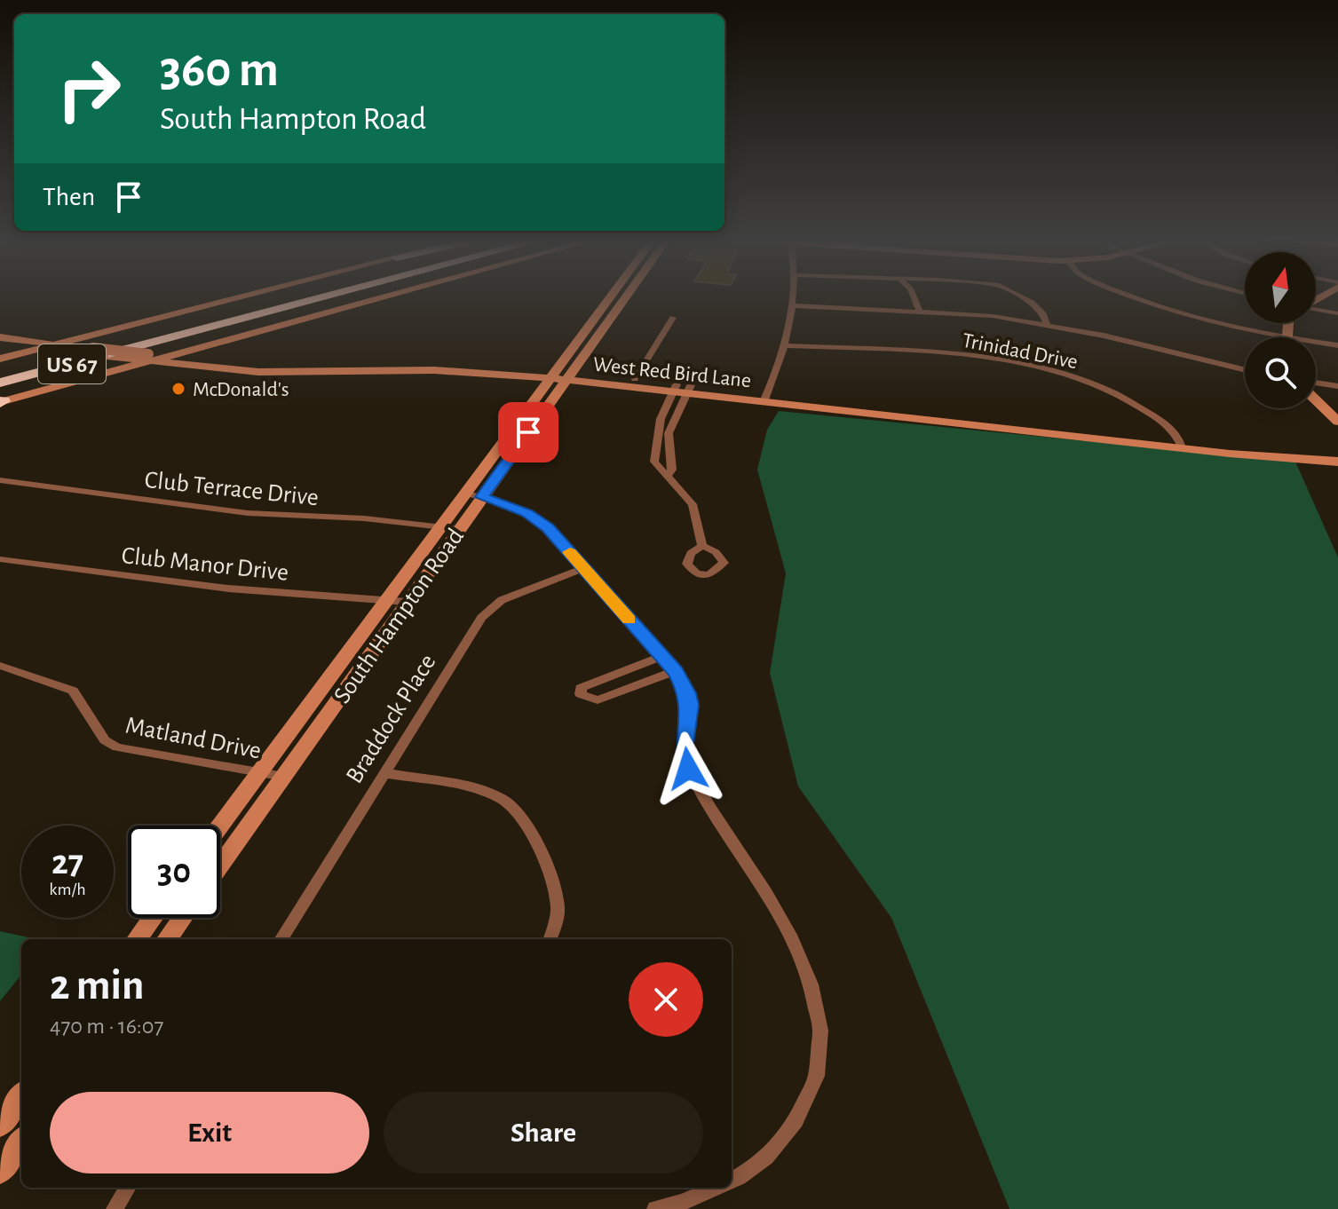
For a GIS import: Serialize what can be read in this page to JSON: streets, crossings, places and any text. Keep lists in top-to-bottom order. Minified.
{"streets":{"highway":["US 67"],"main road":["West Red Bird Lane","South Hampton Road"],"street":["Trinidad Drive","Club Terrace Drive","Club Manor Drive","Braddock Place","Matland Drive"]},"crossings":[["Trinidad Drive","West Red Bird Lane"],["West Red Bird Lane","South Hampton Road"],["Club Terrace Drive","South Hampton Road"],["Club Manor Drive","South Hampton Road"],["South Hampton Road","Matland Drive"]],"places":["McDonald's"],"north":"top","page":{"turn":["360 m","South Hampton Road"],"then":"Then","speed":"27 km/h","limit":"30","heading":["2 min","470 m · 16:07"],"buttons":["Exit","Share"]}}
